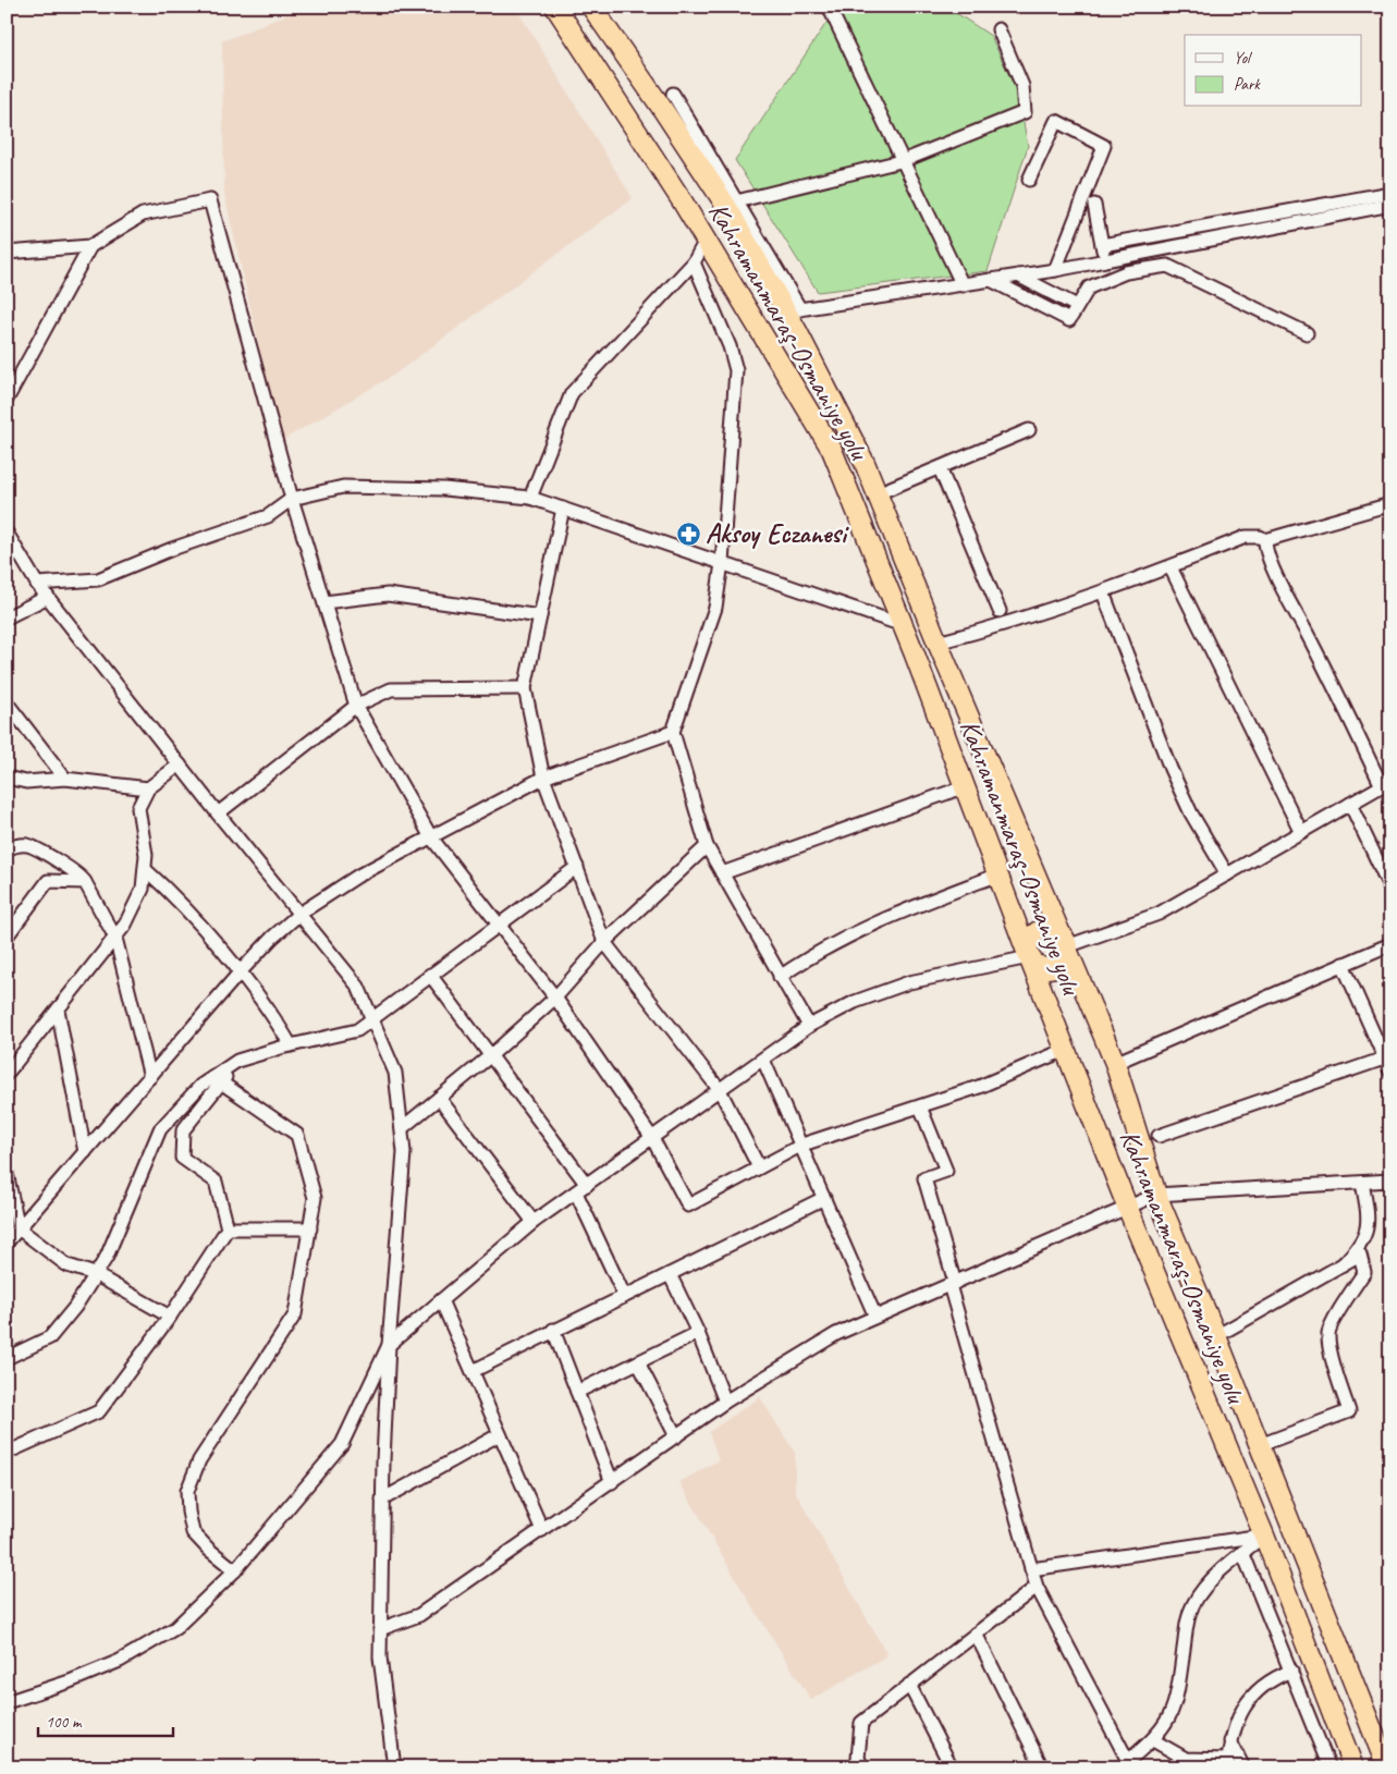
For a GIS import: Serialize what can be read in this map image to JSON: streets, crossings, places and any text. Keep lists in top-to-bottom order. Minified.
{"streets":{"highway":["Kahramanmaraş-Osmaniye yolu"]},"places":{"pharmacy":["Aksoy Eczanesi"]},"legend":["Yol","Park"],"scale_bar":"100 m"}
